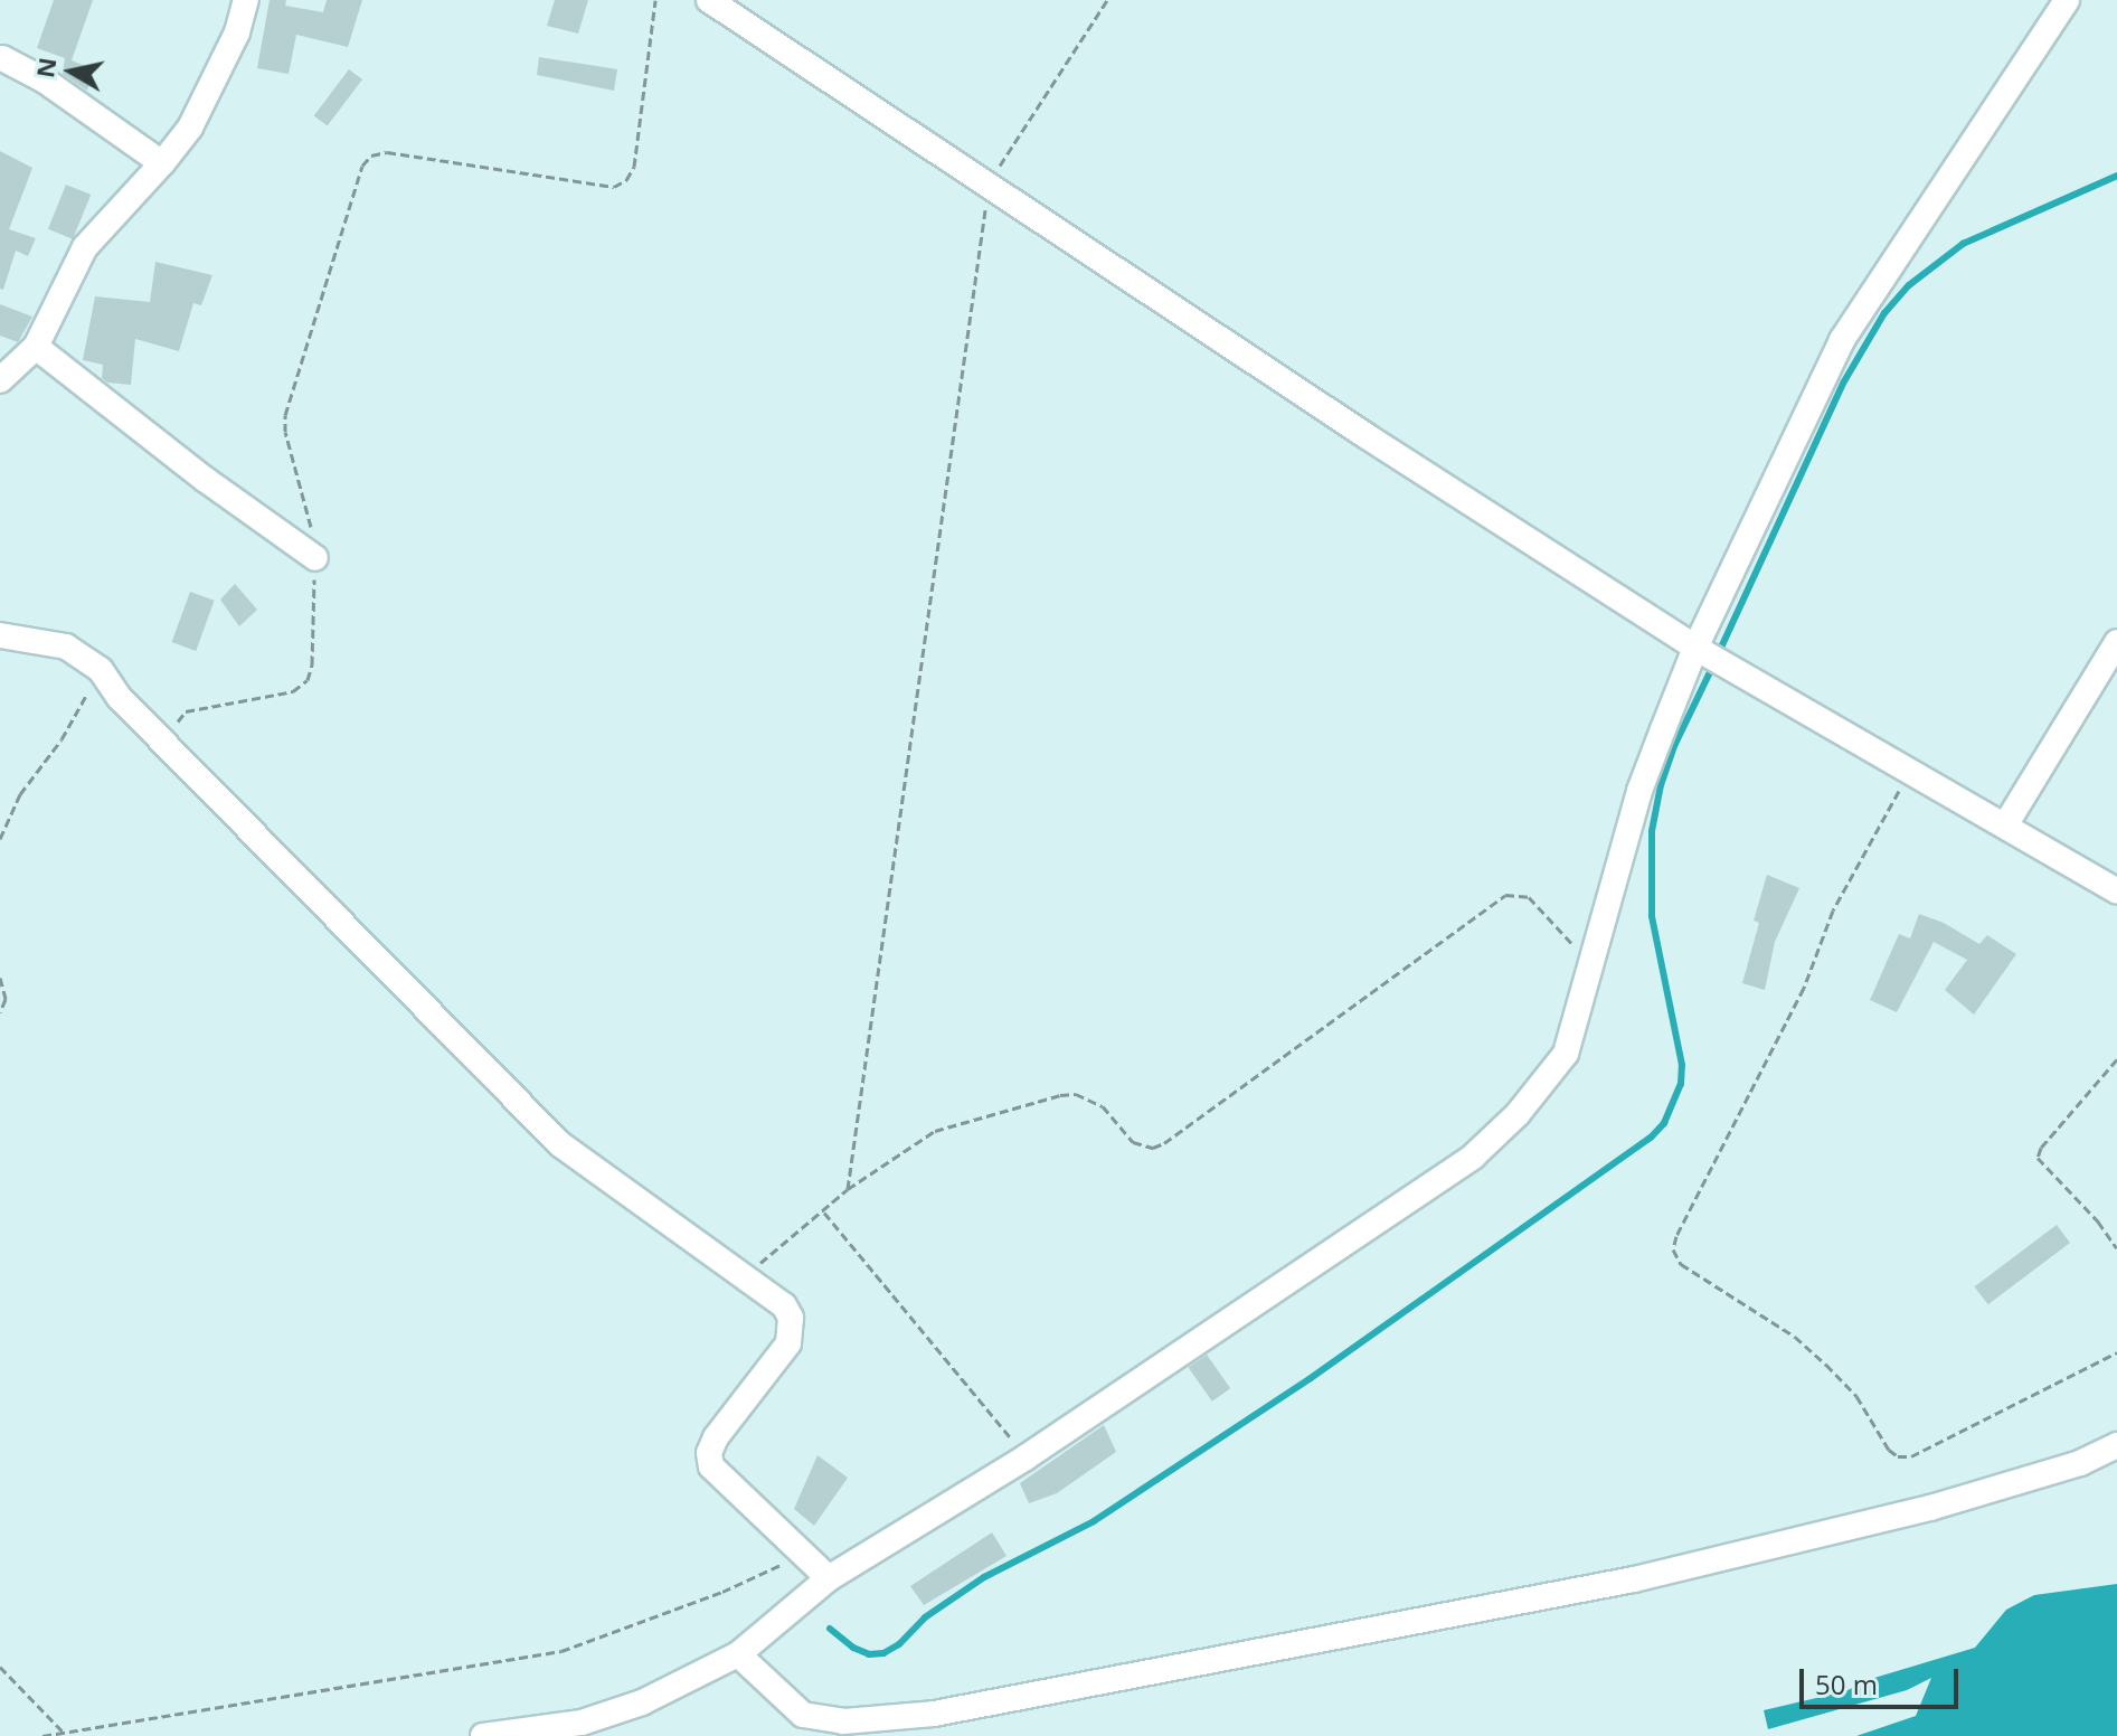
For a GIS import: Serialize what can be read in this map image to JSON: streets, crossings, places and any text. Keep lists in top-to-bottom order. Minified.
{"scale_bar":"50 m","north":"left"}
